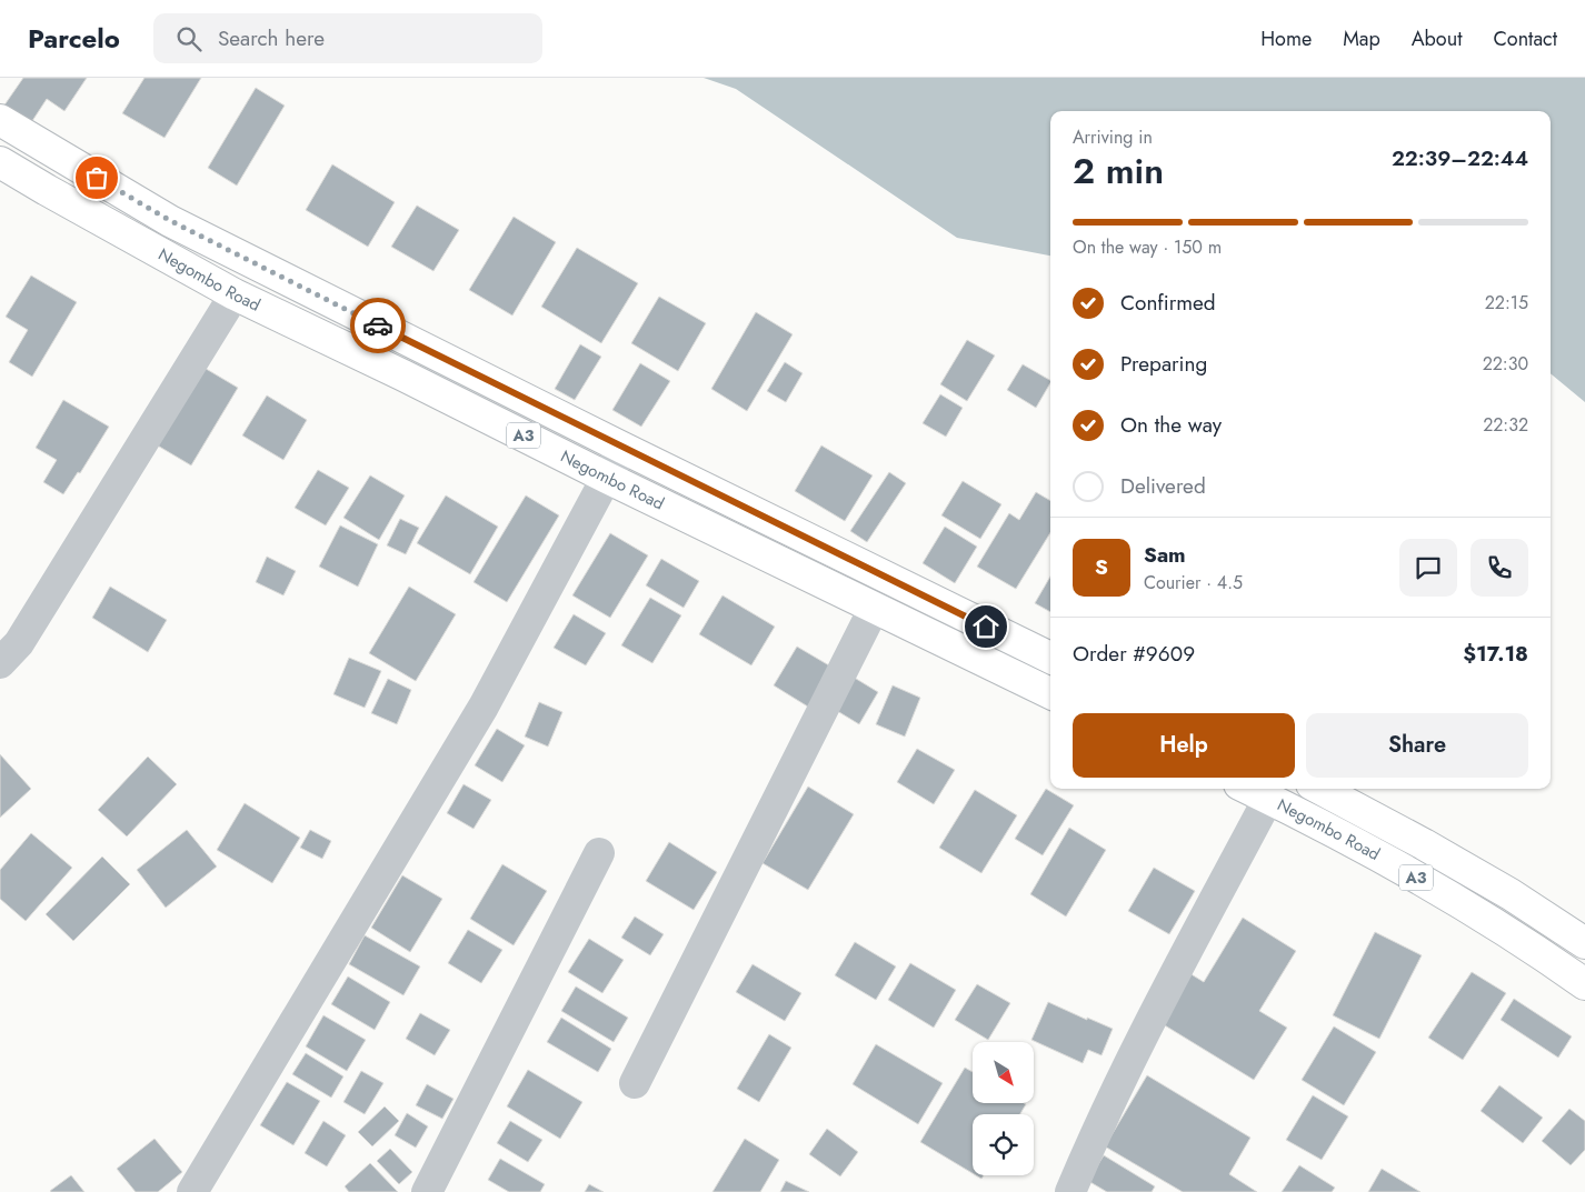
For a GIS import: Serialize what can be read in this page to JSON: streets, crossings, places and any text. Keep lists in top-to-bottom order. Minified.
{"streets":{"highway":["Negombo Road","A3"]},"north":"bottom right","page":{"header":"Parcelo","search":"Search here","nav":["Home","Map","About","Contact"],"heading":["2 min","Arriving in","22:39–22:44"],"panel":["Sam","Courier · 4.5","Order #9609","$17.18"],"bar":"On the way · 150 m","list":[["Confirmed","22:15"],["Preparing","22:30"],["On the way","22:32"],"Delivered"],"round":"S","buttons":["Help","Share"]}}
